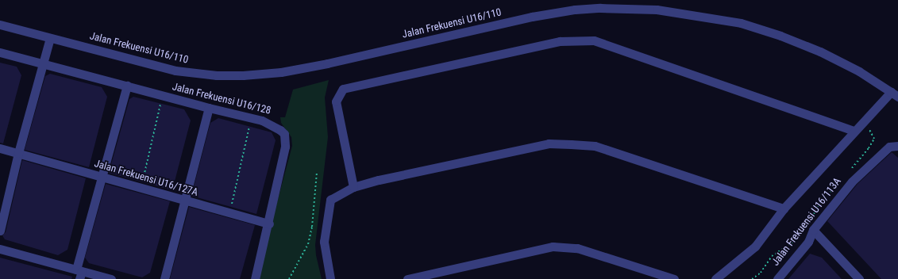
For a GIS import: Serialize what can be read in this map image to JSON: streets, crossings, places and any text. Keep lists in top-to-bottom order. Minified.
{"streets":{"street":["Jalan Frekuensi U16/110","Jalan Frekuensi U16/128","Jalan Frekuensi U16/127A","Jalan Frekuensi U16/113A"]},"crossings":[["Jalan Frekuensi U16/128","Jalan Frekuensi U16/127A"]]}
